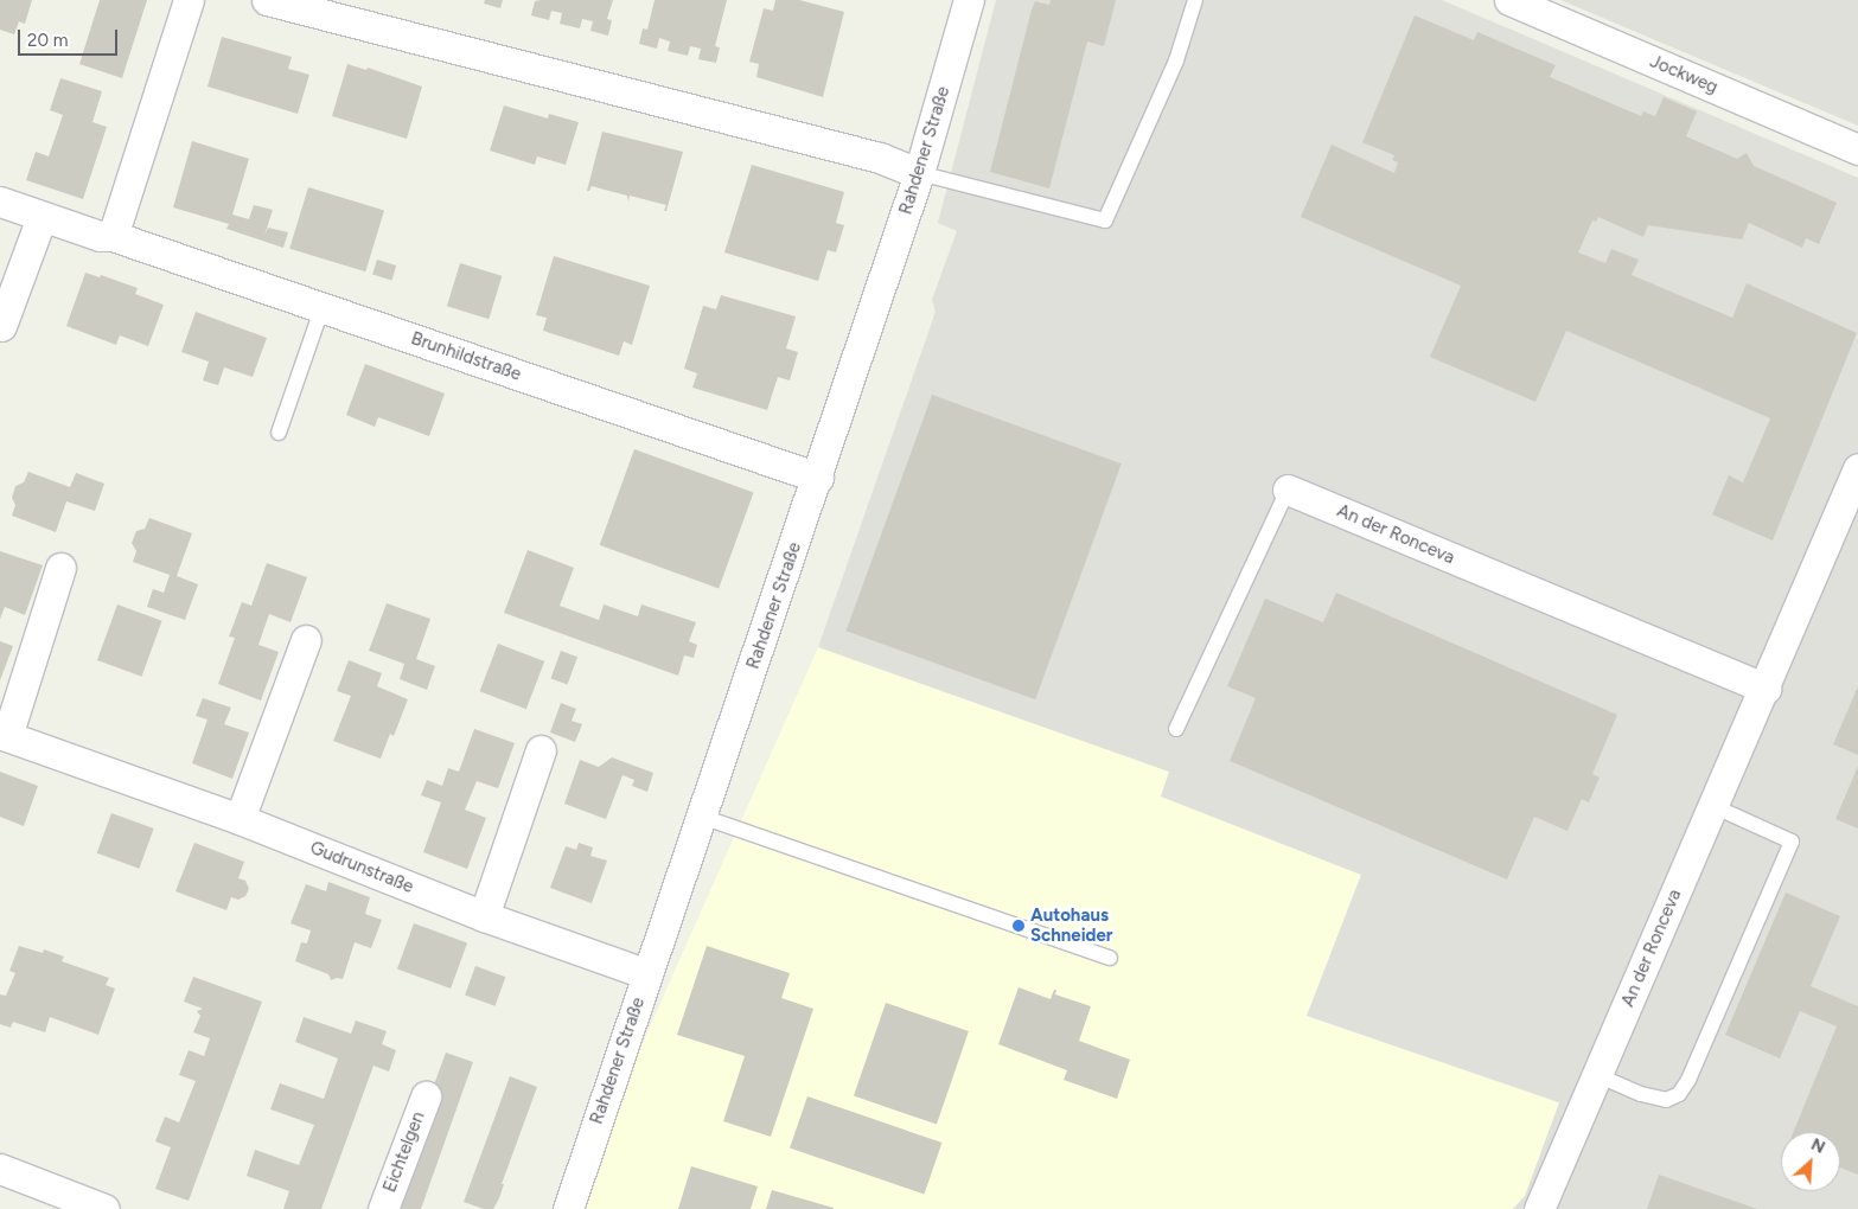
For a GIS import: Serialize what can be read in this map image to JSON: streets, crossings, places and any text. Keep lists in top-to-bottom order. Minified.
{"streets":{"street":["Jockweg","Rahdener Straße","Brunhildstraße","An der Ronceva","Gudrunstraße","Eichtelgen"]},"crossings":[["Rahdener Straße","Brunhildstraße"],["Rahdener Straße","Gudrunstraße"]],"places":["Autohaus Schneider"],"scale_bar":"20 m","north":"top right"}
